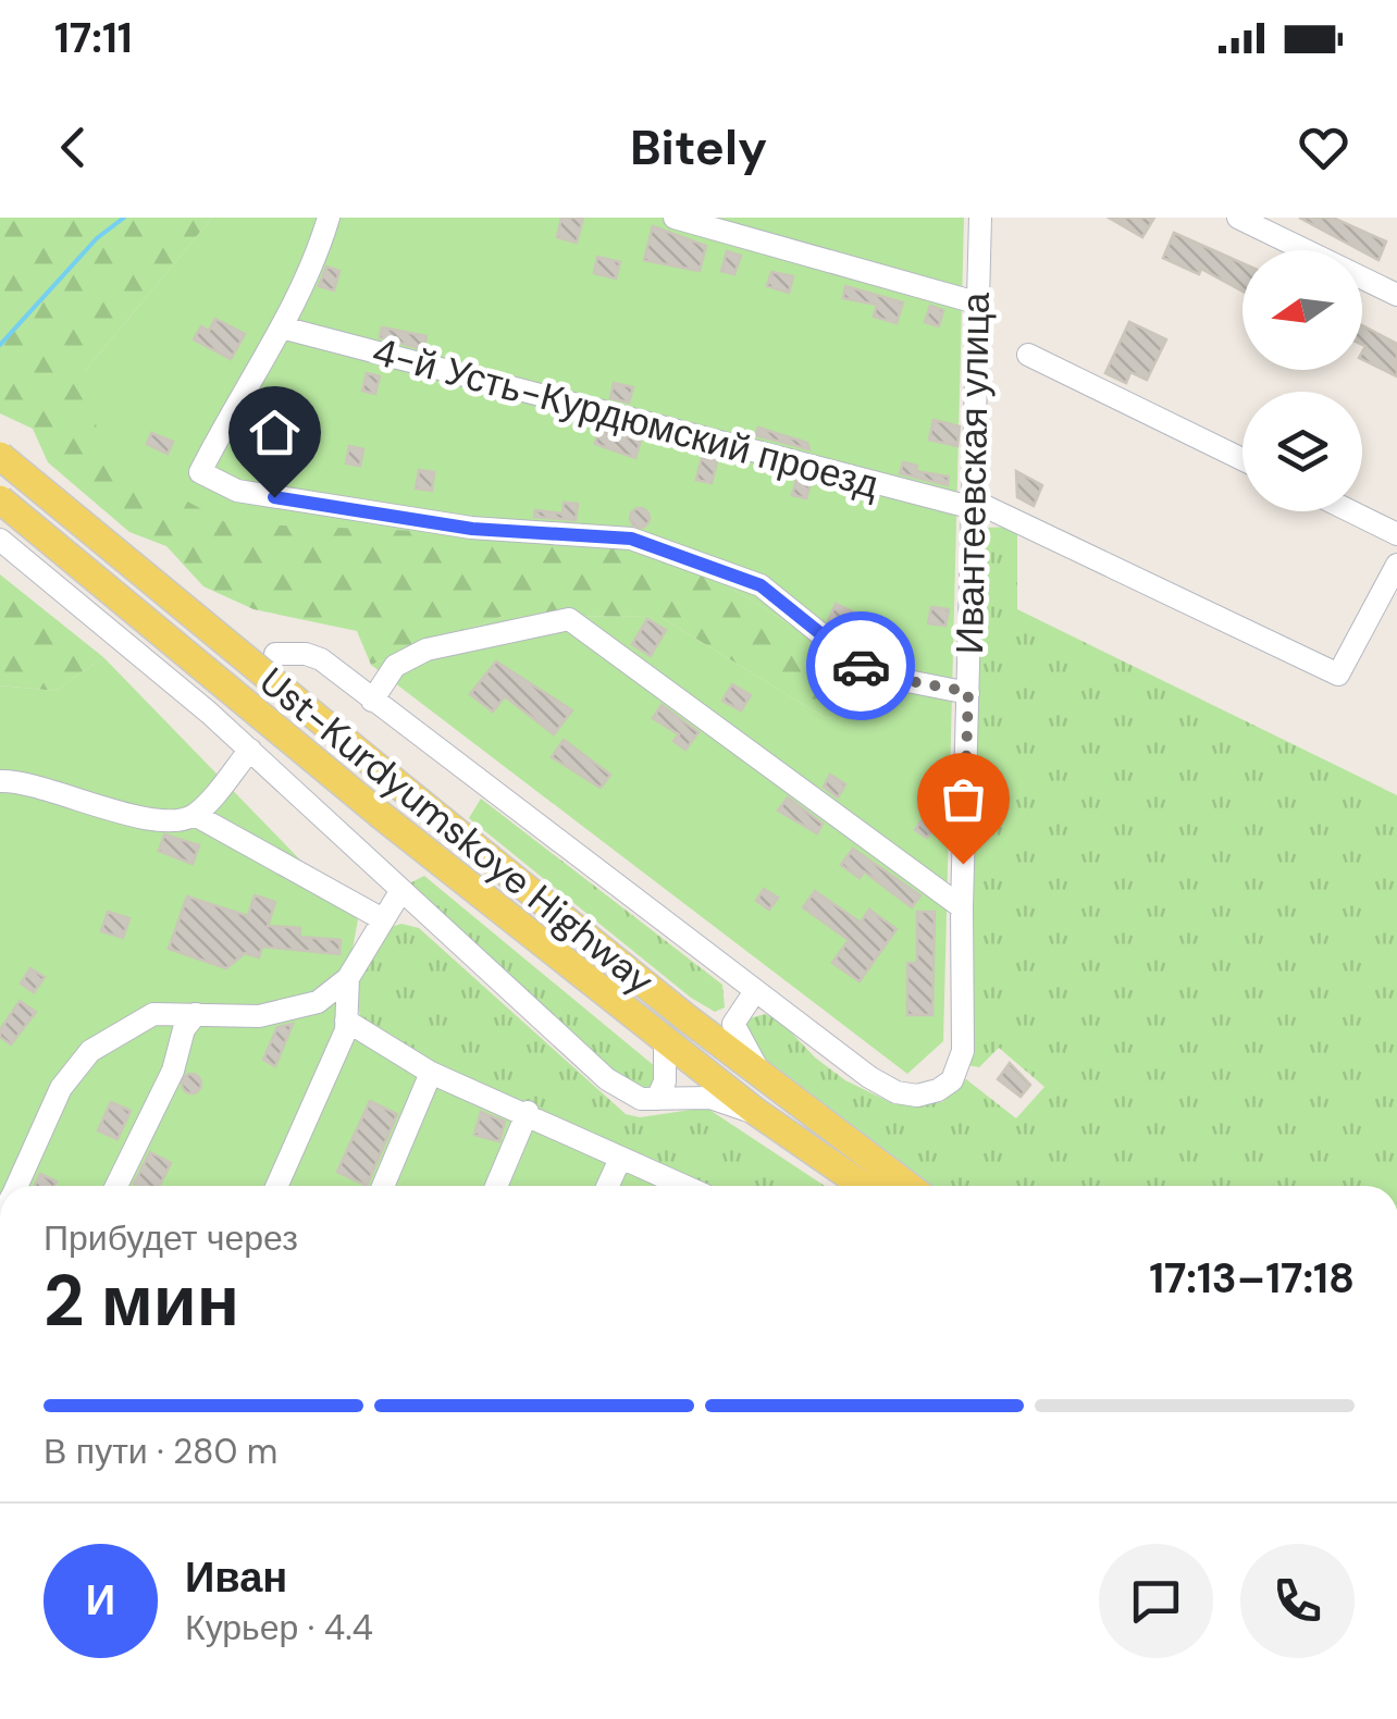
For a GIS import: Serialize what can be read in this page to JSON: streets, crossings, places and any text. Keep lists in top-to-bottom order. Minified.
{"streets":{"main road":["Ust-Kurdyumskoye Highway"],"street":["4-й Усть-Курдюмский проезд","Ивантеевская улица"]},"crossings":[["4-й Усть-Курдюмский проезд","Ивантеевская улица"]],"north":"left","page":{"status":"17:11","header":"Bitely","heading":["2 мин","Прибудет через","17:13–17:18"],"panel":["Иван","Курьер · 4.4"],"bar":"В пути · 280 m","round":"И"}}
